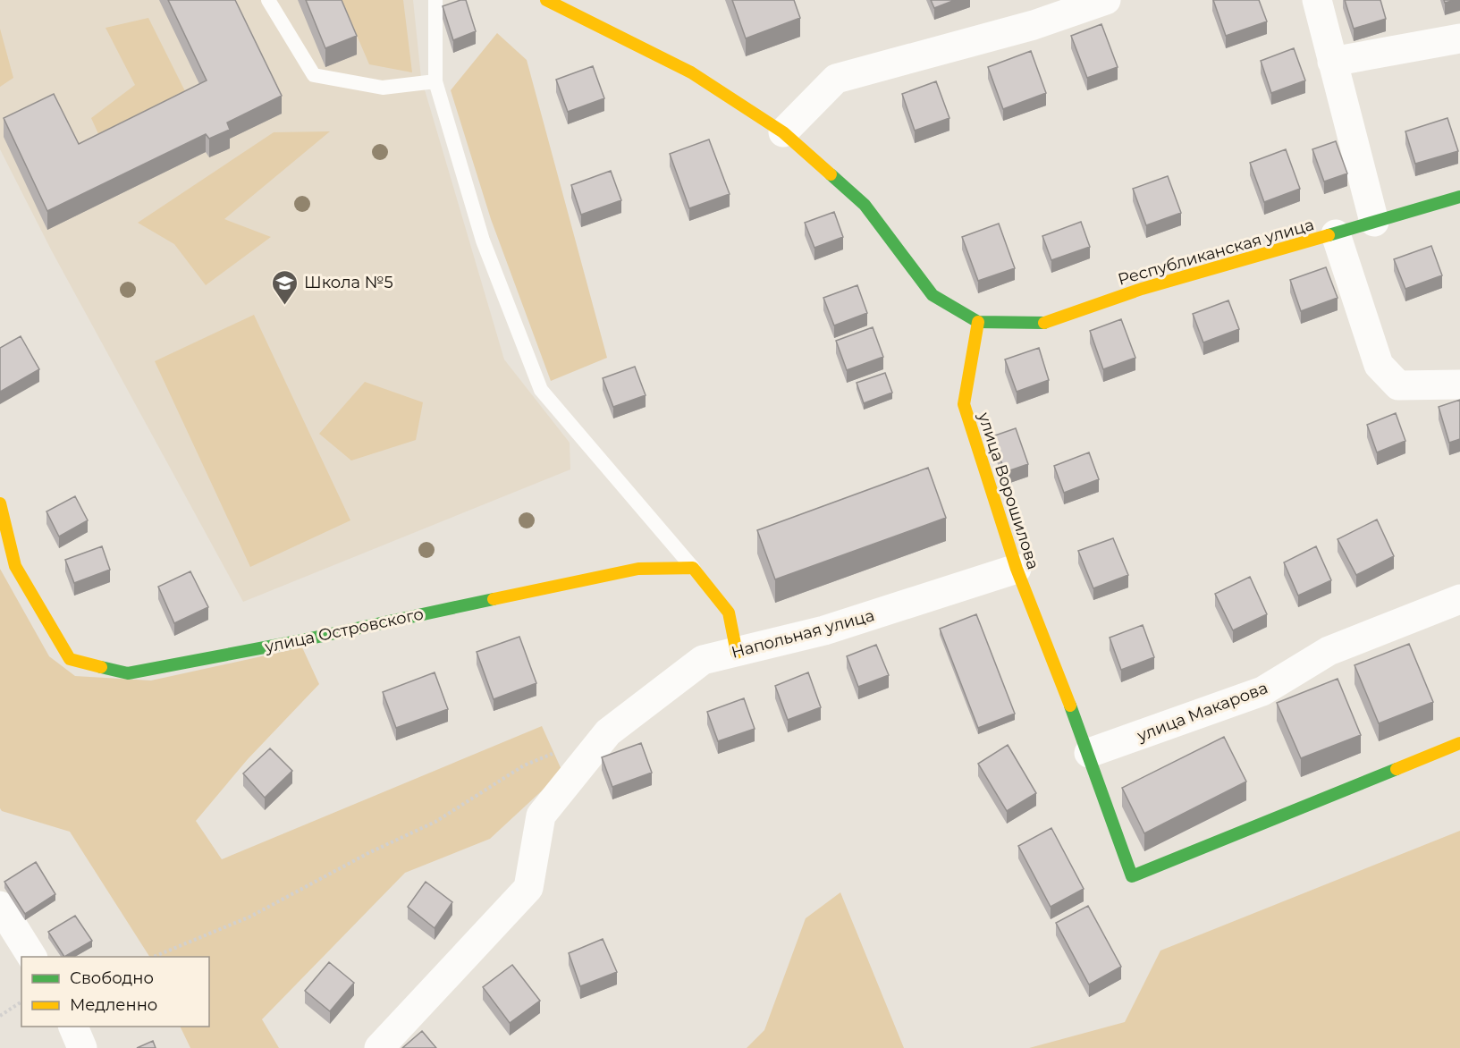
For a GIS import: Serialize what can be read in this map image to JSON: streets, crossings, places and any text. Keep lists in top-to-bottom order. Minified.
{"streets":{"street":["Республиканская улица","улица Ворошилова","улица Островского","Напольная улица","улица Макарова"]},"crossings":[["Республиканская улица","улица Ворошилова"],["улица Ворошилова","Напольная улица"],["улица Ворошилова","улица Макарова"]],"places":{"school or university":["Школа №5"]},"legend":["Свободно","Медленно"]}
